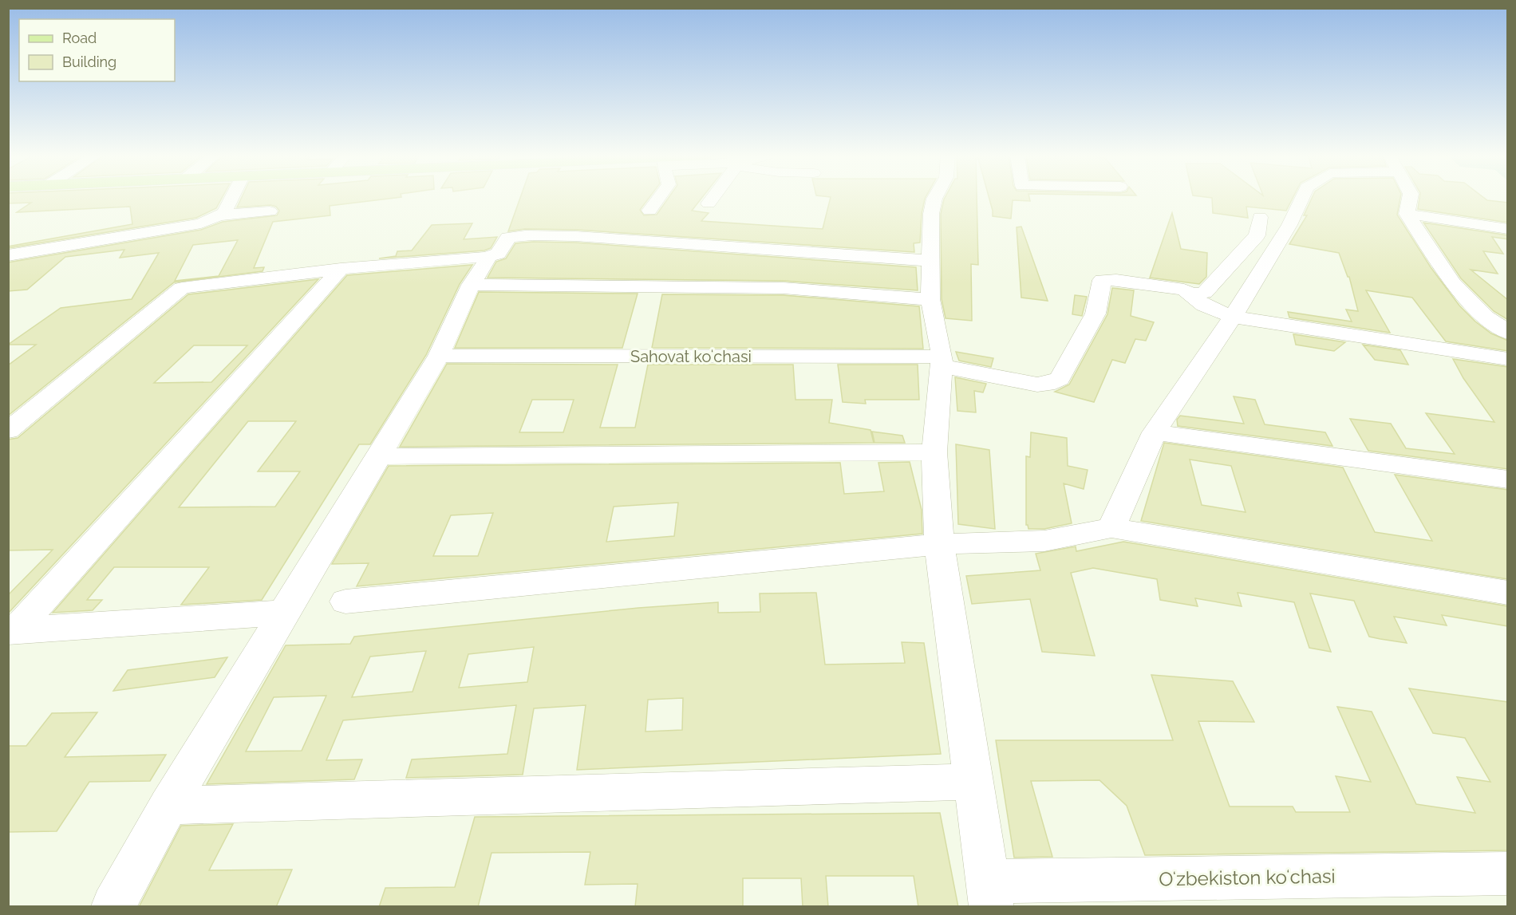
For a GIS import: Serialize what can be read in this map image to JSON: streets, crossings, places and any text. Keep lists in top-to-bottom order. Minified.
{"streets":{"street":["Sahovat koʻchasi","Oʻzbekiston koʻchasi"]},"legend":["Road","Building"]}
